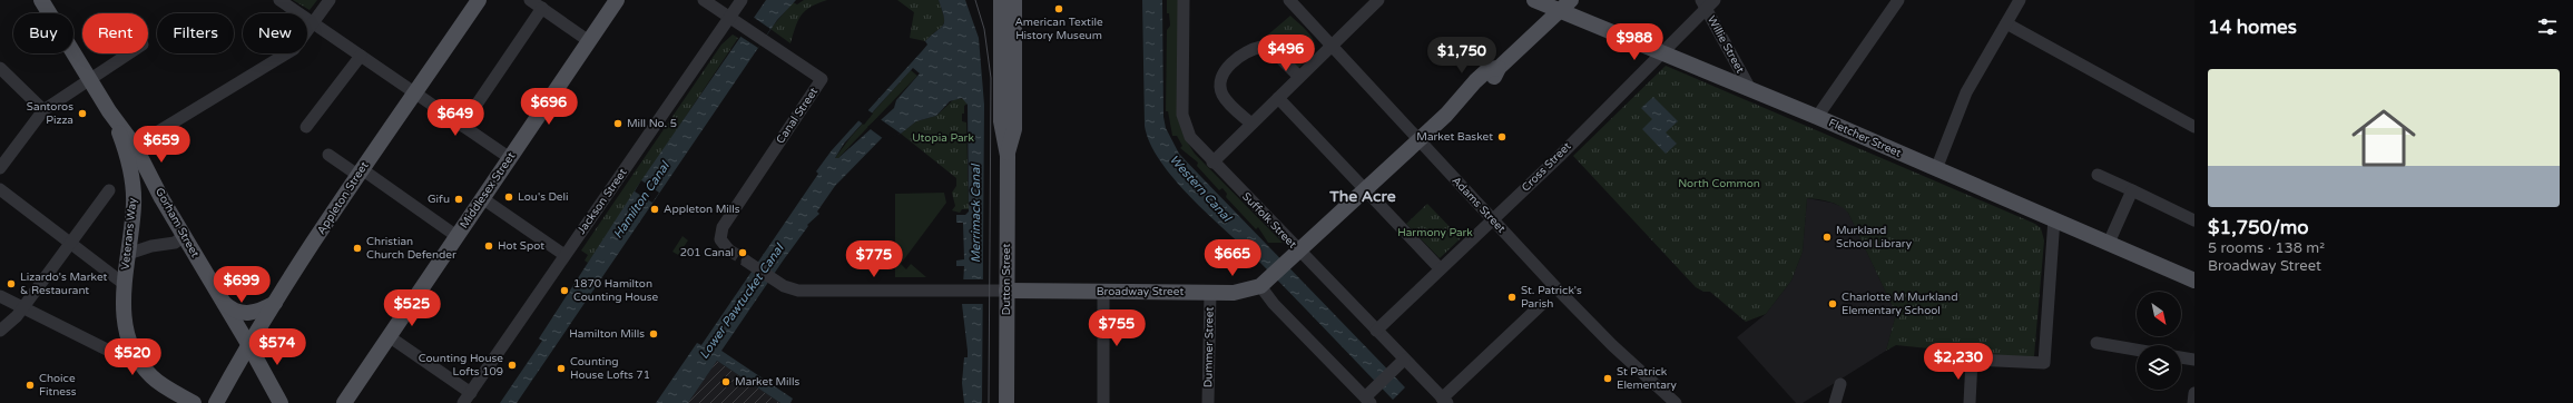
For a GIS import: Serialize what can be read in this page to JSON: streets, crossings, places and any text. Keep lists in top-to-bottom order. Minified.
{"streets":{"main road":["Fletcher Street","Middlesex Street","Appleton Street","Gorham Street","Veterans Way","Dutton Street","Broadway Street"],"street":["Willie Street","Canal Street","Cross Street","Jackson Street","Adams Street","Suffolk Street","Dummer Street"]},"crossings":[["Willie Street","Fletcher Street"],["Willie Street","Cross Street"],["Canal Street","Jackson Street"],["Fletcher Street","Cross Street"],["Fletcher Street","Broadway Street"],["Cross Street","Adams Street"],["Cross Street","Suffolk Street"],["Appleton Street","Gorham Street"],["Adams Street","Broadway Street"],["Suffolk Street","Broadway Street"],["Gorham Street","Veterans Way"],["Dutton Street","Broadway Street"],["Broadway Street","Dummer Street"]],"districts":["The Acre"],"water":["Western Canal","Hamilton Canal","Merrimack Canal","Lower Pawtucket Canal"],"parks":["Utopia Park","North Common","Harmony Park"],"places":["American Textile History Museum","Santoros Pizza","Mill No. 5","Market Basket","Lou's Deli","Gifu","Appleton Mills","Murkland School Library","Hot Spot","Christian Church Defender","201 Canal","Lizardo's Market & Restaurant","1870 Hamilton Counting House","St. Patrick's Parish","Charlotte M Murkland Elementary School","Hamilton Mills","Counting House Lofts 109","Counting House Lofts 71","St Patrick Elementary","Market Mills","Choice Fitness"],"north":"bottom right","page":{"heading":"14 homes","chip":["Buy","Rent","Filters","New"],"price":["$988","$496","$1,750","$696","$649","$659","$665","$775","$699","$525","$755","$574","$520","$2,230"],"list":[{"name":"$1,750/mo","note":"5 rooms · 138 m² · Broadway Street"}]}}
